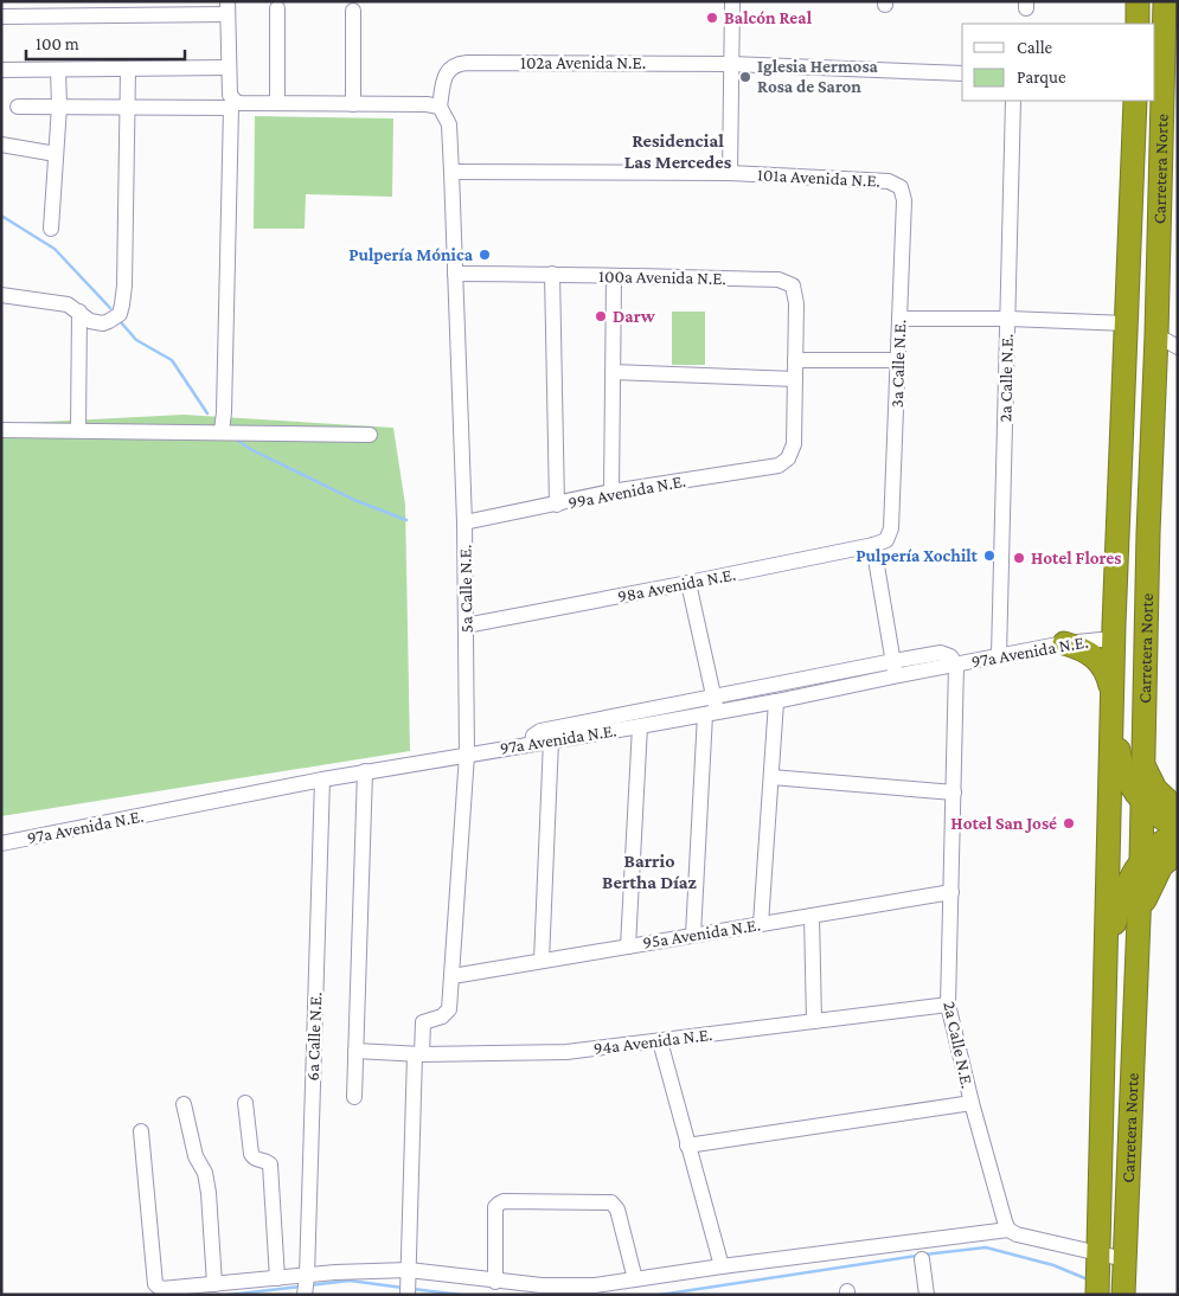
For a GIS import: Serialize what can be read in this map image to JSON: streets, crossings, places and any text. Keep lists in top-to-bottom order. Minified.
{"streets":{"highway":["Carretera Norte"],"street":["102a Avenida N.E.","101a Avenida N.E.","100a Avenida N.E.","3a Calle N.E.","2a Calle N.E.","99a Avenida N.E.","98a Avenida N.E.","5a Calle N.E.","97a Avenida N.E.","95a Avenida N.E.","6a Calle N.E.","94a Avenida N.E."]},"crossings":[["102a Avenida N.E.","5a Calle N.E."],["Carretera Norte","97a Avenida N.E."],["101a Avenida N.E.","3a Calle N.E."],["101a Avenida N.E.","5a Calle N.E."],["100a Avenida N.E.","5a Calle N.E."],["3a Calle N.E.","98a Avenida N.E."],["2a Calle N.E.","97a Avenida N.E."],["2a Calle N.E.","95a Avenida N.E."],["2a Calle N.E.","94a Avenida N.E."],["99a Avenida N.E.","5a Calle N.E."],["98a Avenida N.E.","5a Calle N.E."],["5a Calle N.E.","97a Avenida N.E."],["5a Calle N.E.","95a Avenida N.E."],["5a Calle N.E.","94a Avenida N.E."],["97a Avenida N.E.","6a Calle N.E."]],"districts":["Residencial Las Mercedes","Barrio Bertha Díaz"],"places":["Balcón Real","Iglesia Hermosa Rosa de Saron","Pulpería Mónica","Darw","Pulpería Xochilt","Hotel Flores","Hotel San José"],"legend":["Calle","Parque"],"scale_bar":"100 m"}
